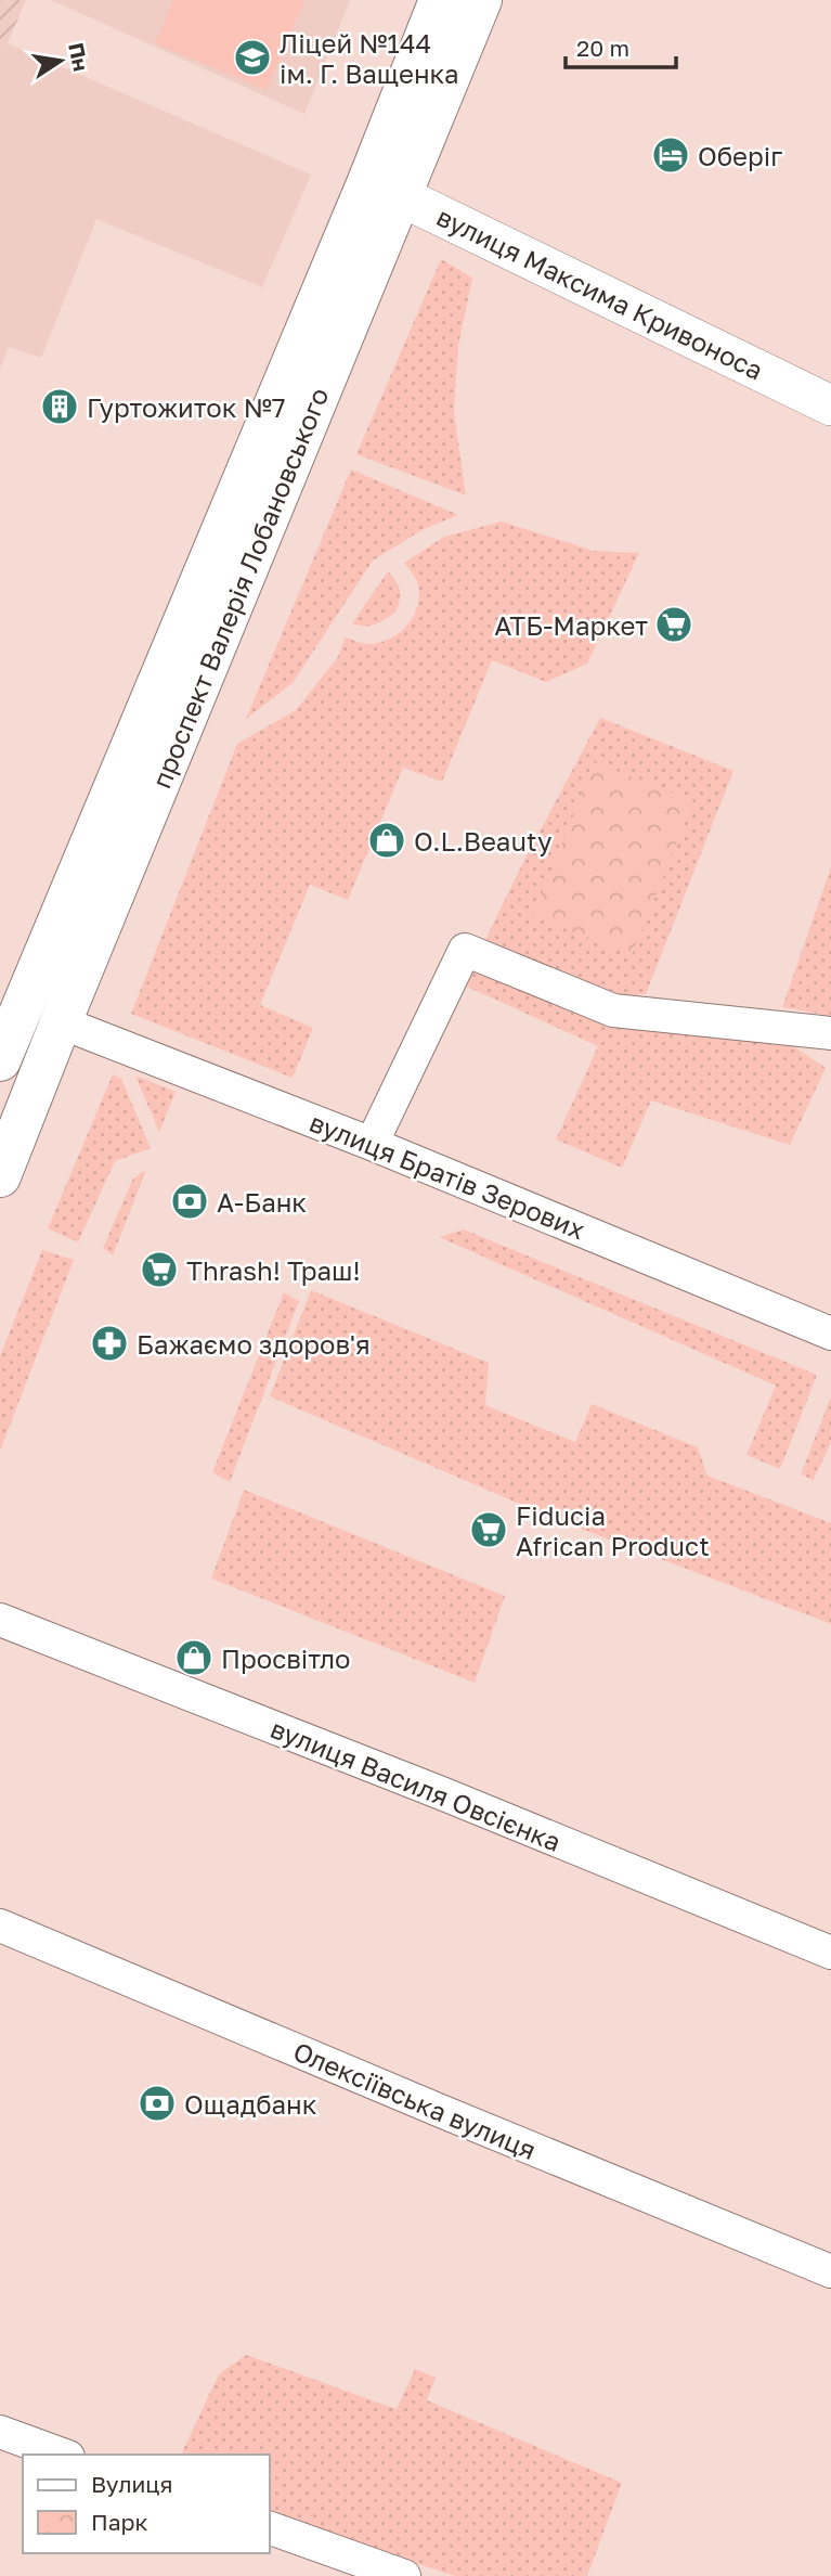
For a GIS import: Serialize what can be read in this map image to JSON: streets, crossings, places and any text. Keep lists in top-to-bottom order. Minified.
{"streets":{"main road":["проспект Валерія Лобановського"],"street":["вулиця Максима Кривоноса","вулиця Братів Зерових","вулиця Василя Овсієнка","Олексіївська вулиця"]},"crossings":[["вулиця Максима Кривоноса","проспект Валерія Лобановського"],["проспект Валерія Лобановського","вулиця Братів Зерових"]],"places":{"school or university":["Ліцей №144 ім. Г. Ващенка"],"hotel":["Оберіг"],"building":["Гуртожиток №7"],"supermarket":["АТБ-Маркет","Thrash! Траш!","Fiducia African Product"],"shop":["O.L.Beauty","Просвітло"],"bank":["A-Банк","Ощадбанк"],"pharmacy":["Бажаємо здоров'я"]},"legend":["Вулиця","Парк"],"scale_bar":"20 m","north":"right"}
